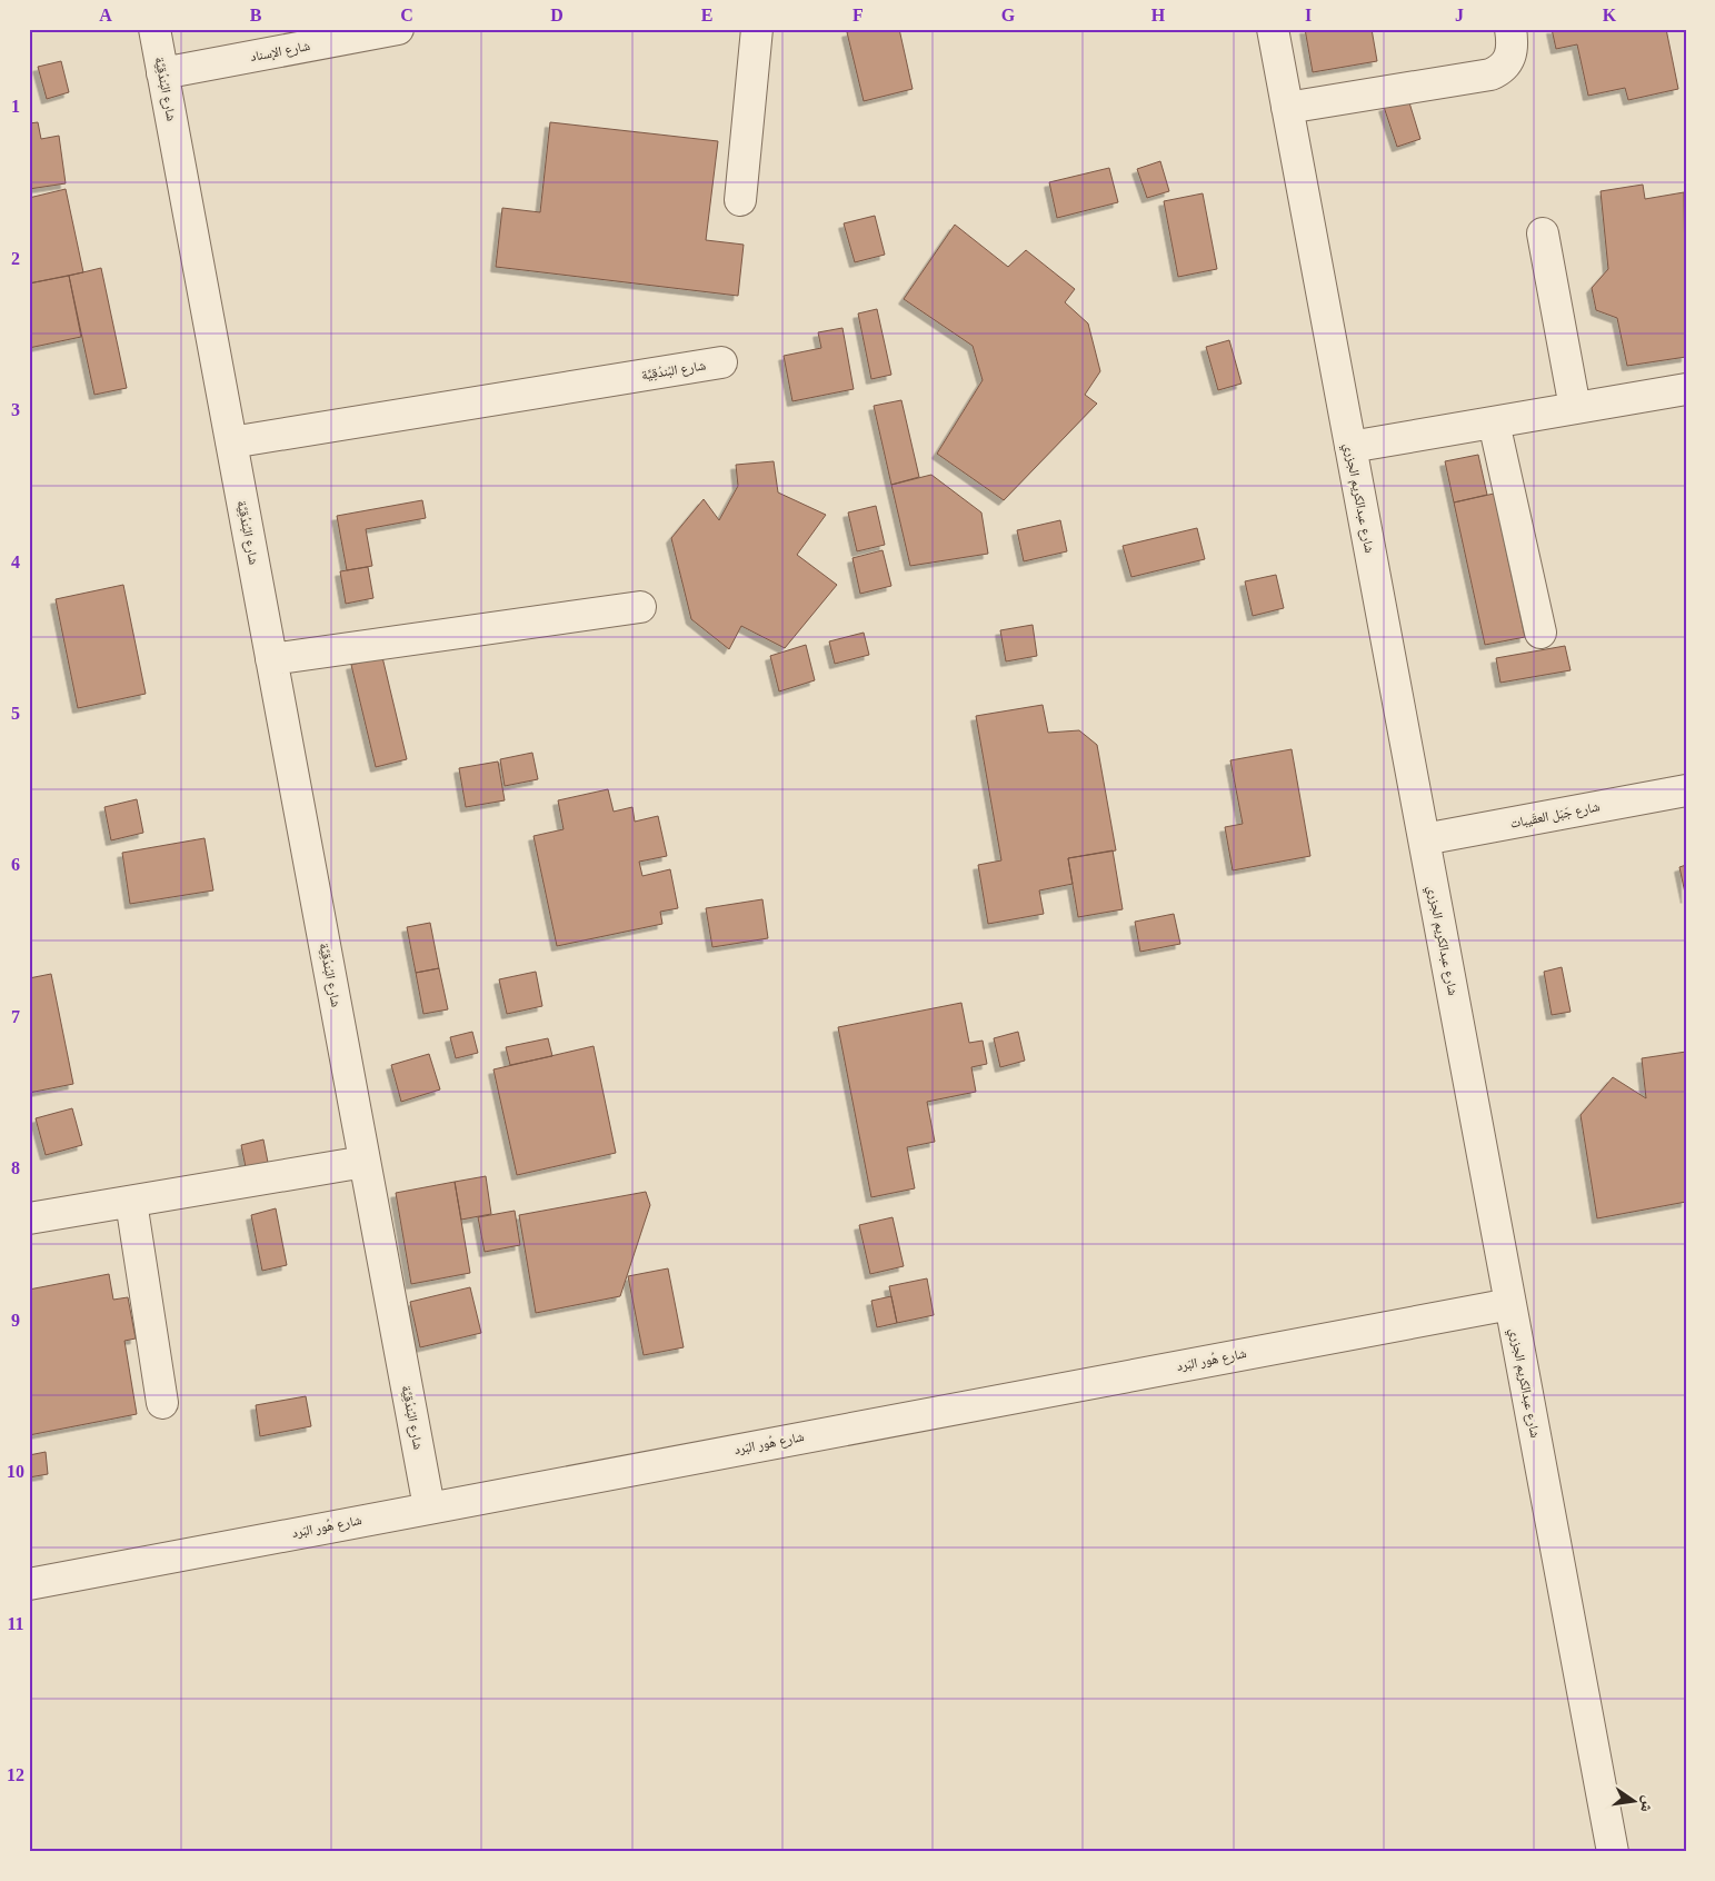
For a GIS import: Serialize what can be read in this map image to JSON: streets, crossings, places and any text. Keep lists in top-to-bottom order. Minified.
{"streets":{"street":["شارع الإسناد","شارع البُندُقِيَّة","شارع عبدالكريم الجزري","شارع جَبَل العقَيبات","شارع هُور البَرد"]},"crossings":[["شارع الإسناد","شارع البُندُقِيَّة"],["شارع البُندُقِيَّة","شارع هُور البَرد"],["شارع عبدالكريم الجزري","شارع جَبَل العقَيبات"],["شارع عبدالكريم الجزري","شارع هُور البَرد"]],"north":"right","grid":{"columns":["A","B","C","D","E","F","G","H","I","J","K"],"rows":["1","2","3","4","5","6","7","8","9","10","11","12"]}}
